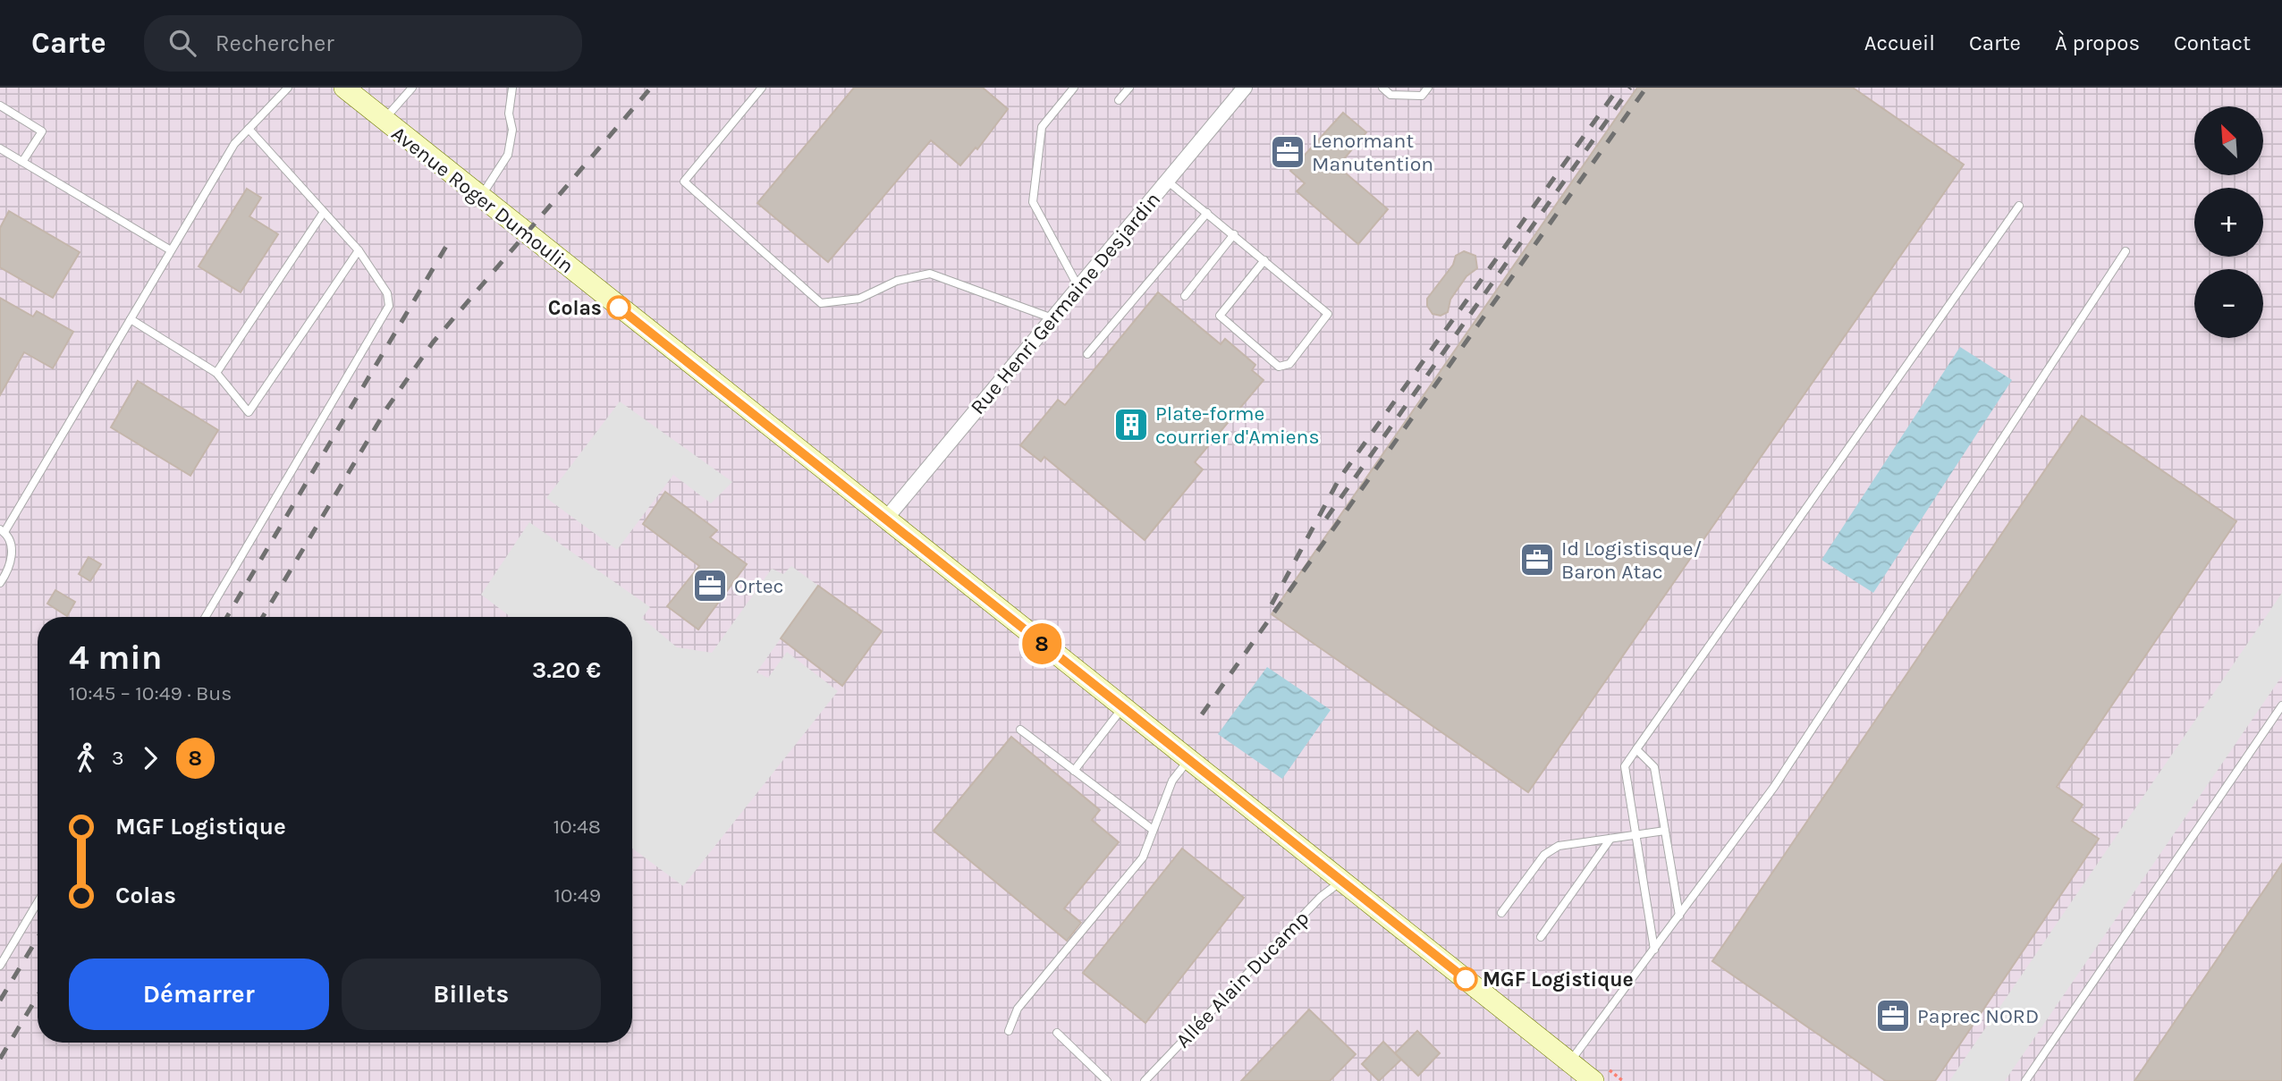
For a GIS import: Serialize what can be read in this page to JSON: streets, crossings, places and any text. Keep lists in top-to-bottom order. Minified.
{"streets":{"main road":["Avenue Roger Dumoulin"],"street":["Rue Henri Germaine Desjardin"],"lane":["Allée Alain Ducamp"]},"crossings":[["Avenue Roger Dumoulin","Rue Henri Germaine Desjardin"],["Avenue Roger Dumoulin","Allée Alain Ducamp"]],"places":{"office":["Lenormant Manutention","Id Logistisque/ Baron Atac","Ortec","Paprec NORD"],"other":["Colas","MGF Logistique"],"building":["Plate-forme courrier d'Amiens"]},"lines":["bus line 8"],"north":"top left","page":{"header":"Carte","search":"Rechercher","nav":["Accueil","Carte","À propos","Contact"],"on_map":"8","map_buttons":["+","−"],"heading":["4 min","10:45 – 10:49 · Bus","3.20 €"],"legs":["3","8"],"list":[{"name":"MGF Logistique","value":"10:48"},{"name":"Colas","value":"10:49"}],"buttons":["Démarrer","Billets"]}}
